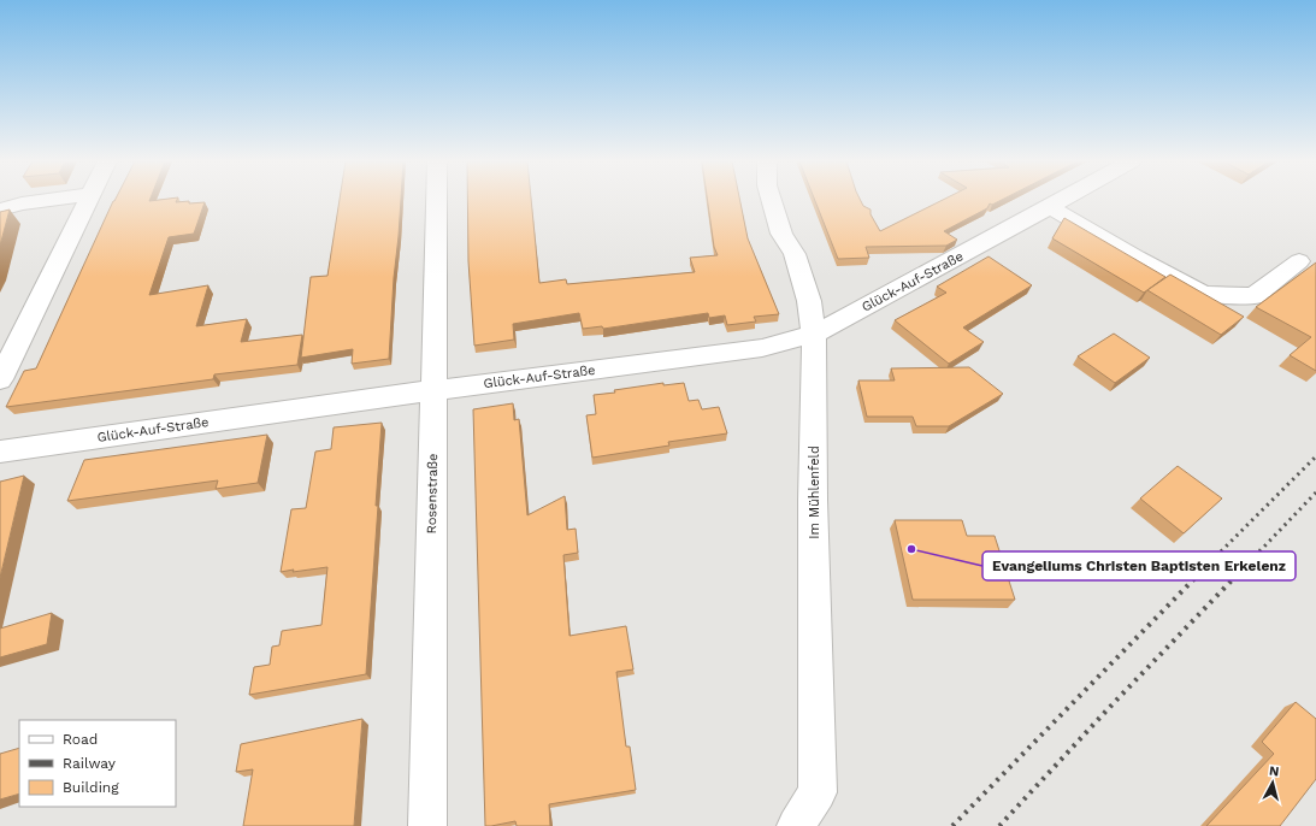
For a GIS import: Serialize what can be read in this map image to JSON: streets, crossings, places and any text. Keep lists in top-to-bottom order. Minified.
{"streets":{"street":["Glück-Auf-Straße","Im Mühlenfeld","Rosenstraße"]},"crossings":[["Glück-Auf-Straße","Im Mühlenfeld"],["Glück-Auf-Straße","Rosenstraße"]],"places":["Evangeliums Christen Baptisten Erkelenz"],"legend":["Road","Railway","Building"],"north":"top"}
